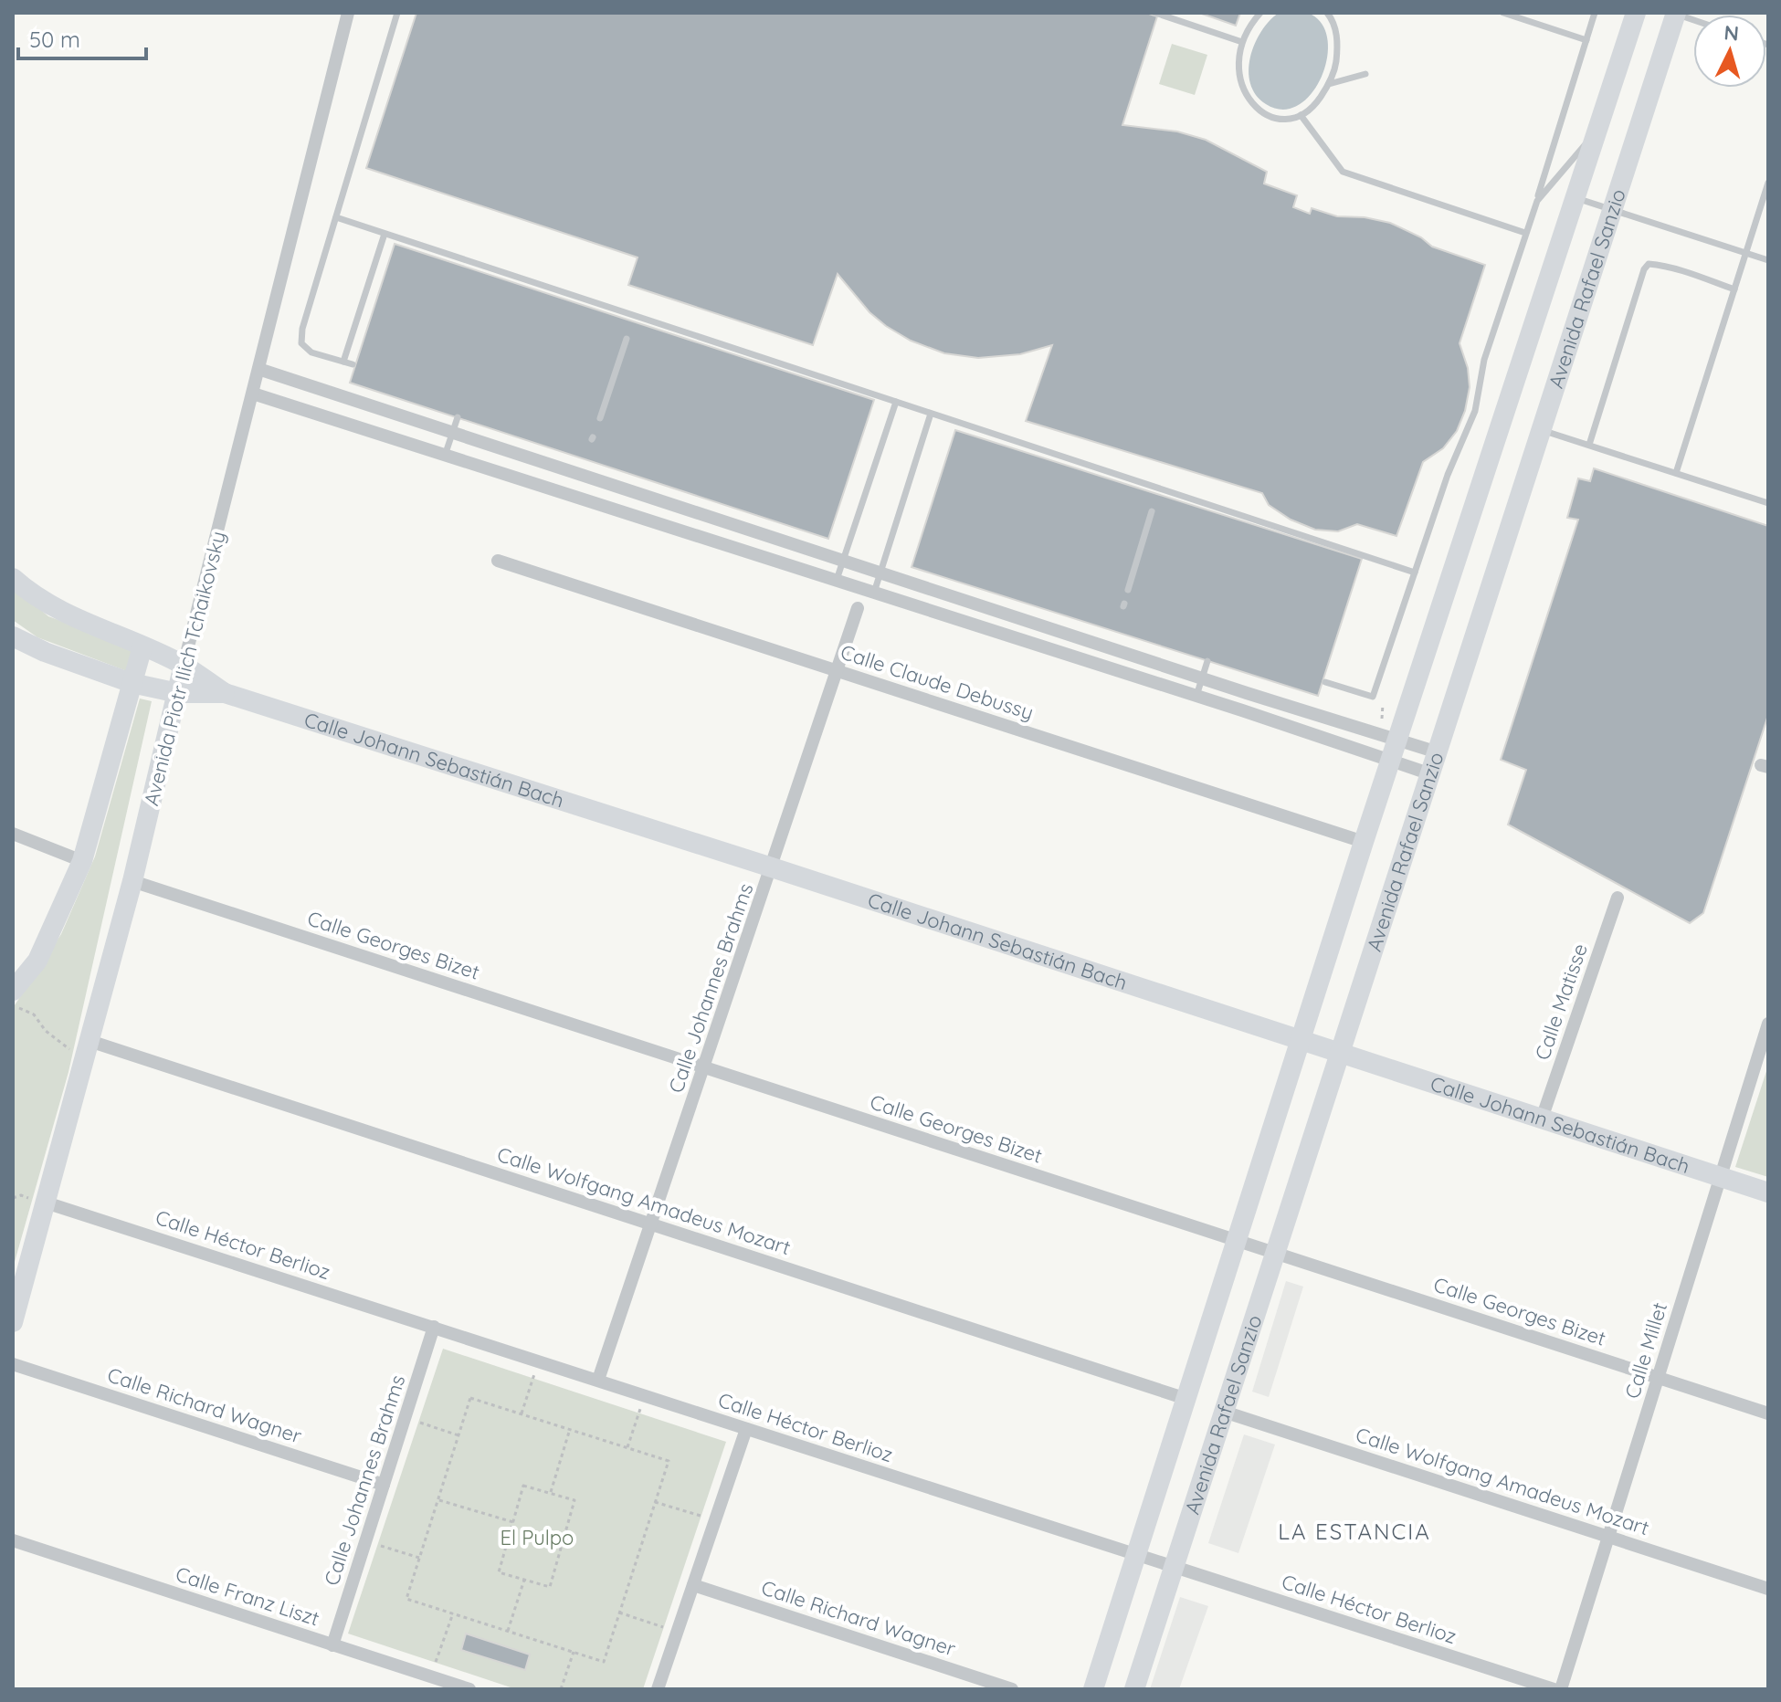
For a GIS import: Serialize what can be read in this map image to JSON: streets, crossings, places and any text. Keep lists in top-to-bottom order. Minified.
{"streets":{"main road":["Avenida Rafael Sanzio","Avenida Piotr Ilich Tchaikovsky","Calle Johann Sebastián Bach"],"street":["Calle Claude Debussy","Calle Georges Bizet","Calle Johannes Brahms","Calle Matisse","Calle Wolfgang Amadeus Mozart","Calle Héctor Berlioz","Calle Millet","Calle Richard Wagner","Calle Franz Liszt"]},"crossings":[["Avenida Rafael Sanzio","Calle Claude Debussy"],["Avenida Rafael Sanzio","Calle Johann Sebastián Bach"],["Avenida Rafael Sanzio","Calle Georges Bizet"],["Avenida Rafael Sanzio","Calle Wolfgang Amadeus Mozart"],["Avenida Rafael Sanzio","Calle Héctor Berlioz"],["Avenida Piotr Ilich Tchaikovsky","Calle Johann Sebastián Bach"],["Avenida Piotr Ilich Tchaikovsky","Calle Georges Bizet"],["Avenida Piotr Ilich Tchaikovsky","Calle Wolfgang Amadeus Mozart"],["Avenida Piotr Ilich Tchaikovsky","Calle Héctor Berlioz"],["Calle Claude Debussy","Calle Johannes Brahms"],["Calle Johann Sebastián Bach","Calle Johannes Brahms"],["Calle Johann Sebastián Bach","Calle Matisse"],["Calle Johann Sebastián Bach","Calle Millet"],["Calle Georges Bizet","Calle Johannes Brahms"],["Calle Georges Bizet","Calle Millet"],["Calle Johannes Brahms","Calle Wolfgang Amadeus Mozart"],["Calle Johannes Brahms","Calle Héctor Berlioz"],["Calle Johannes Brahms","Calle Richard Wagner"],["Calle Johannes Brahms","Calle Franz Liszt"],["Calle Wolfgang Amadeus Mozart","Calle Millet"]],"districts":["LA ESTANCIA"],"parks":["El Pulpo"],"scale_bar":"50 m","north":"top"}
